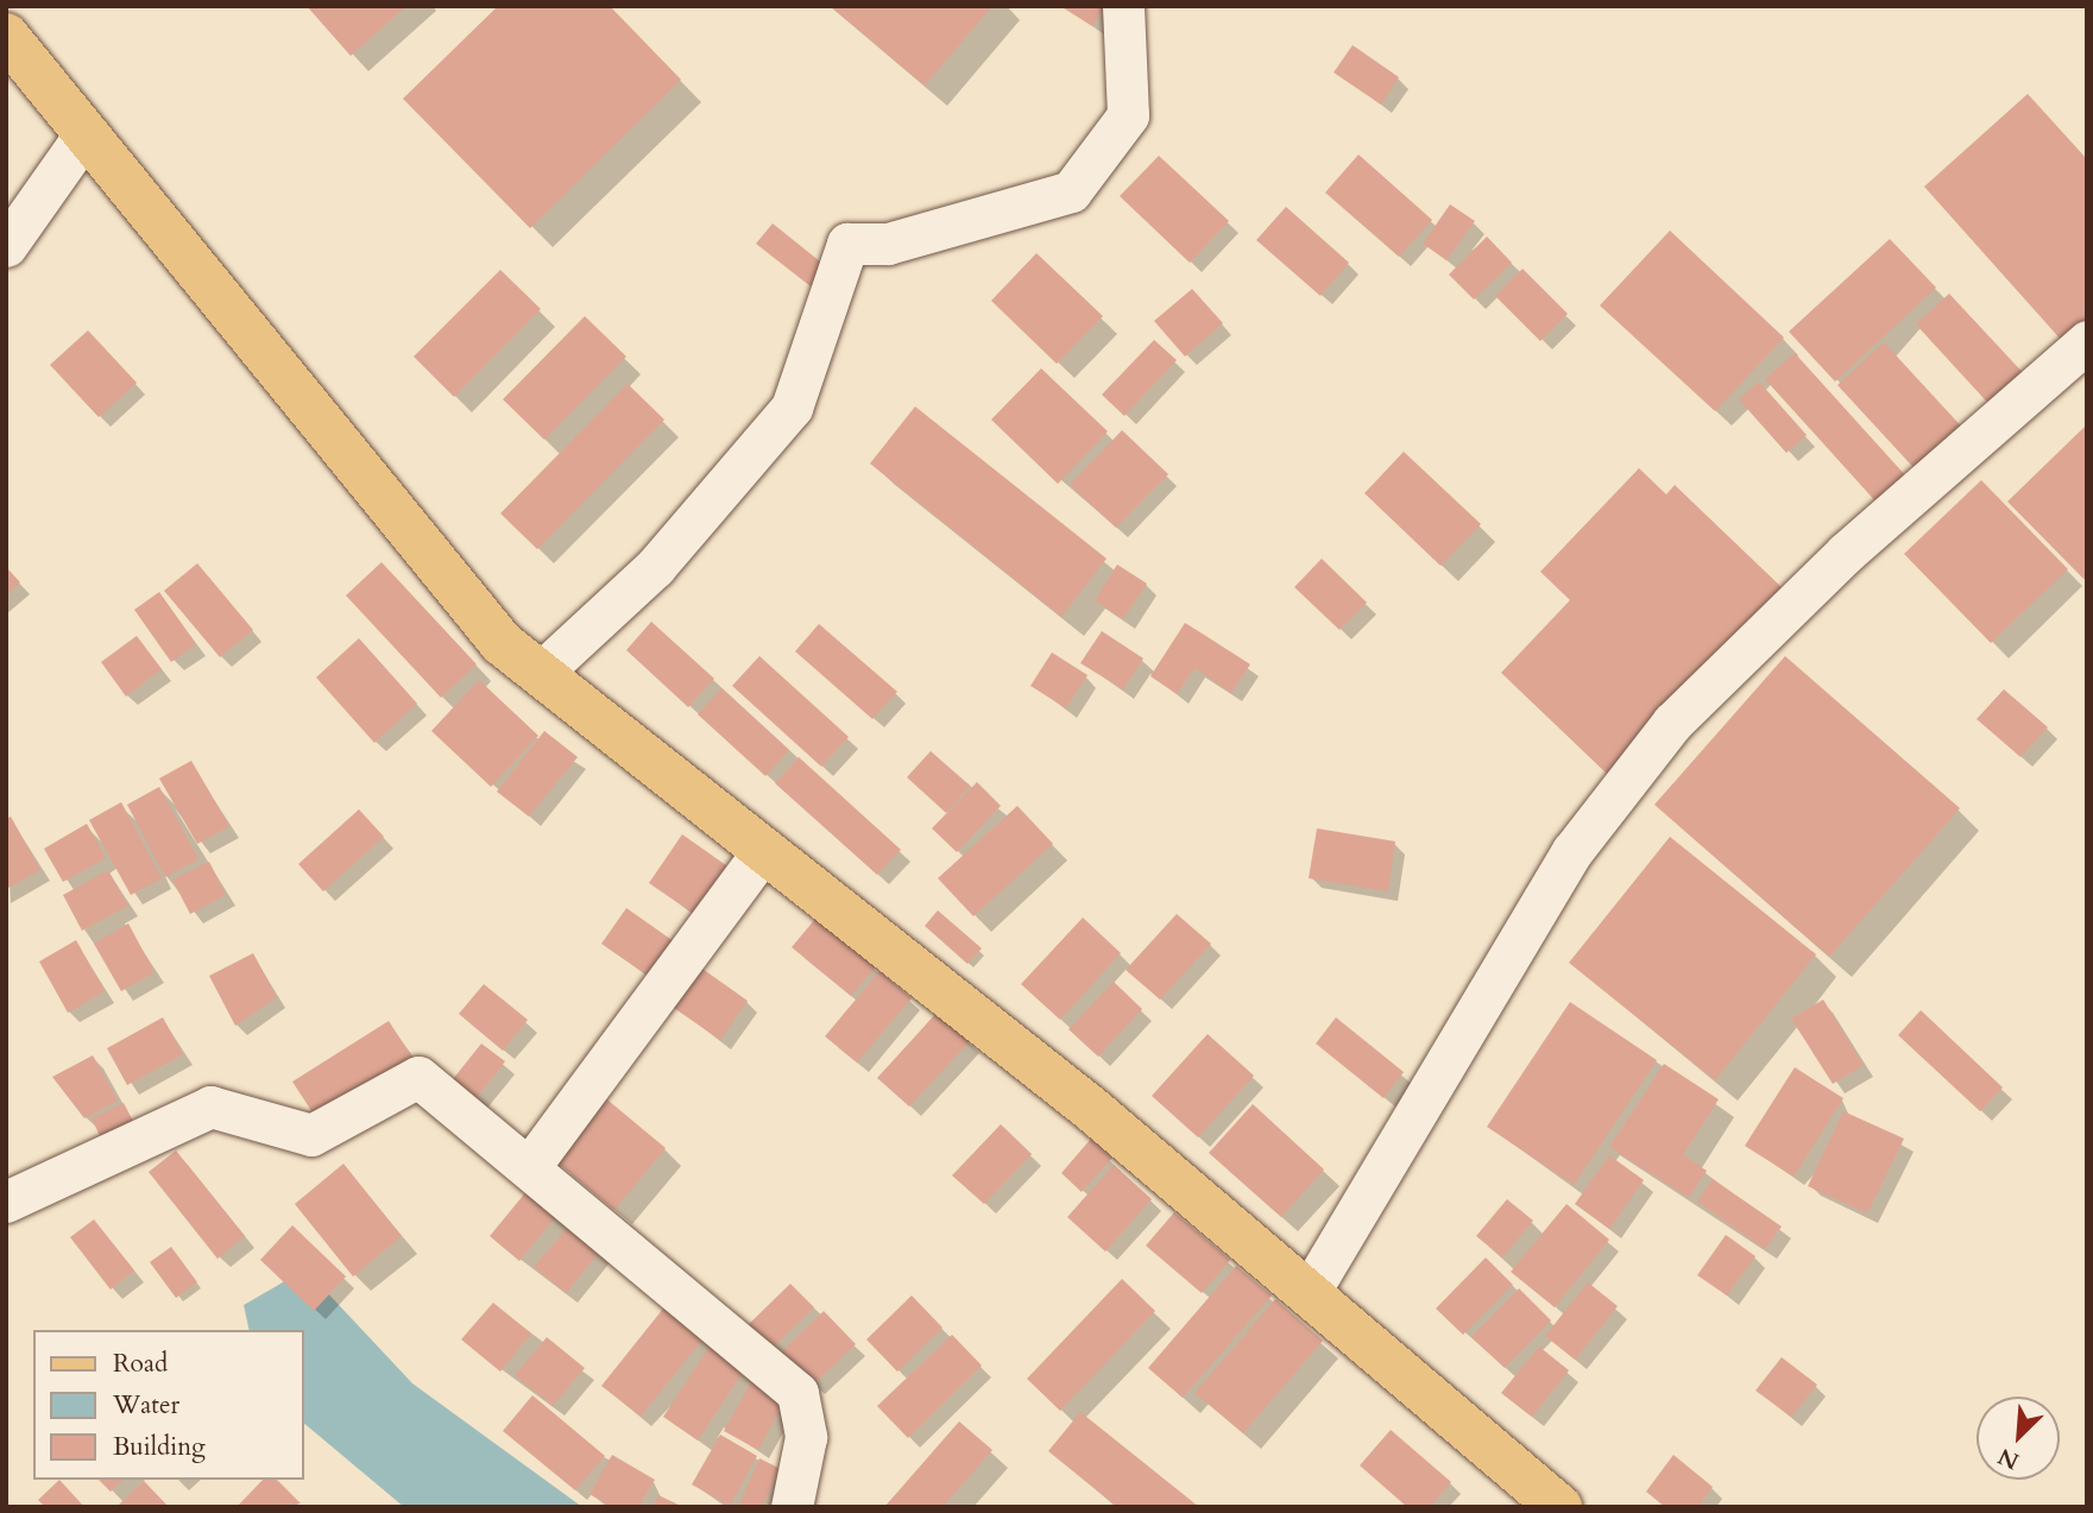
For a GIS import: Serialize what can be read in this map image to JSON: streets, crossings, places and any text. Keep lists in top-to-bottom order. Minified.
{"legend":["Road","Water","Building"],"north":"bottom left"}
